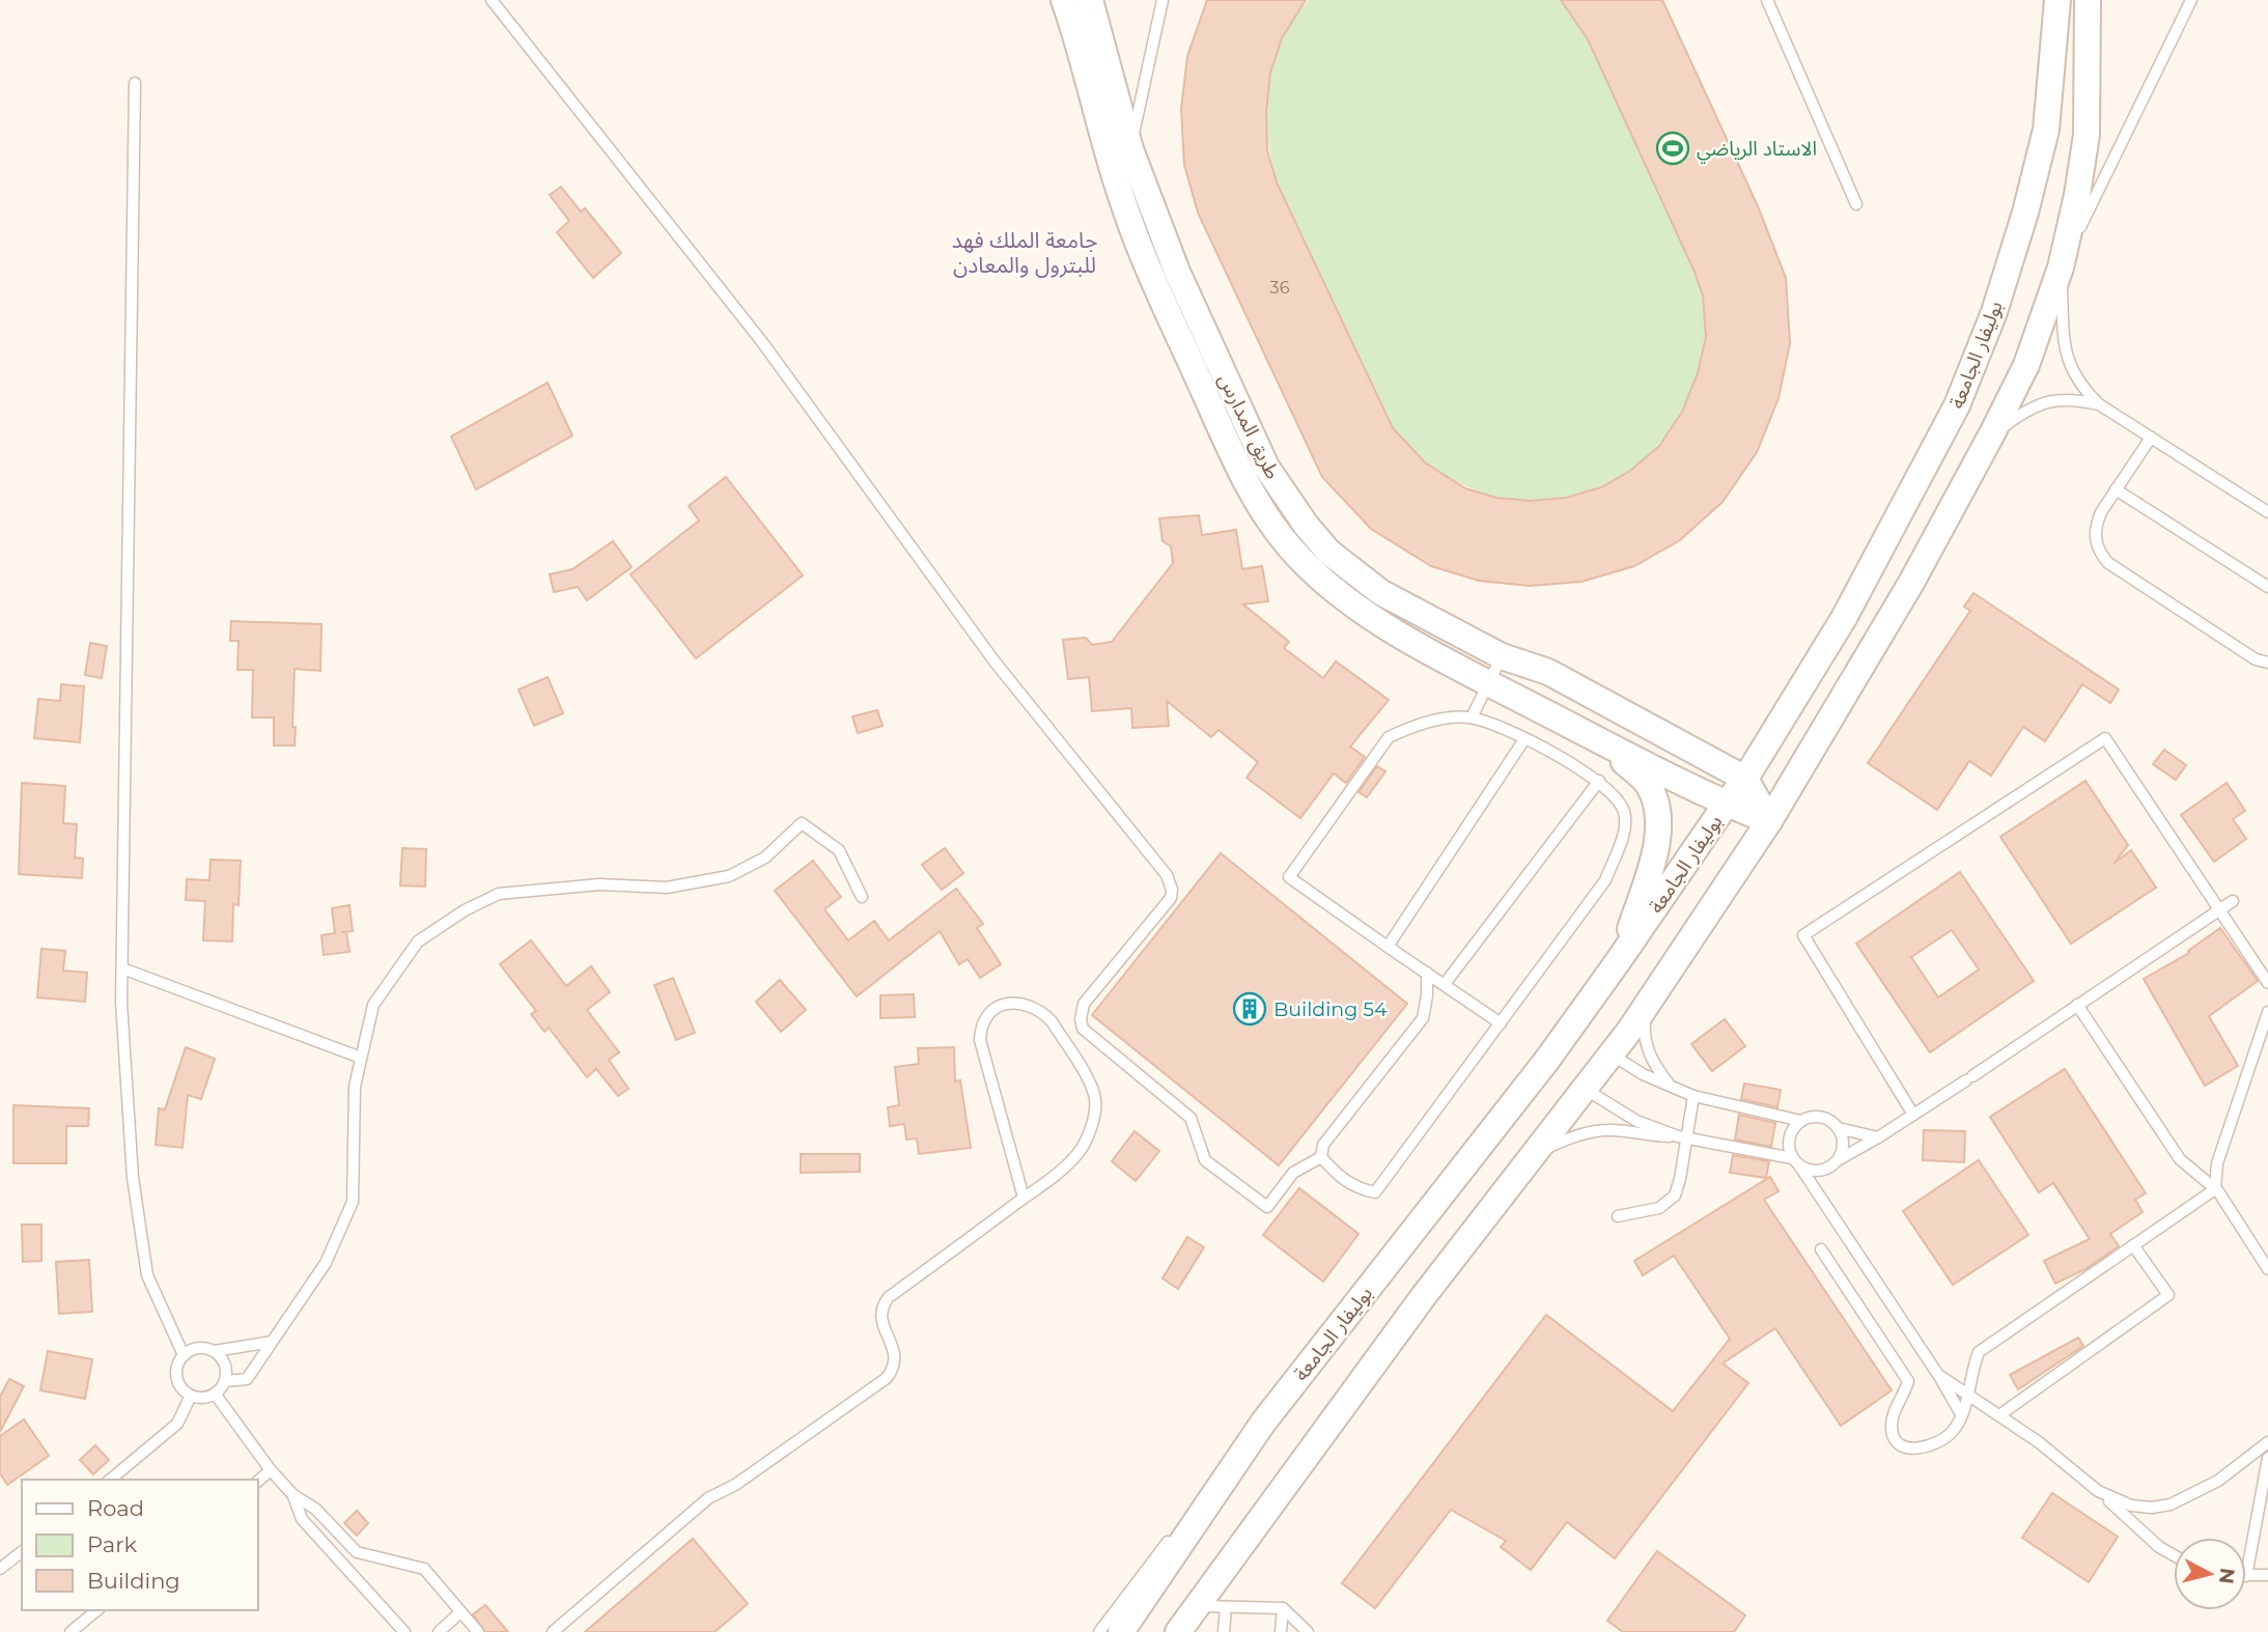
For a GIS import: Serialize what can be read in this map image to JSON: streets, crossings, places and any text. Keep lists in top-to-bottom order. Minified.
{"streets":{"street":["بوليفار الجامعة","طريق المدارس"]},"crossings":[["بوليفار الجامعة","طريق المدارس"]],"districts":["جامعة الملك فهد للبترول والمعادن"],"places":{"sports":["الاستاد الرياضي"],"building":["Building 54"]},"house_numbers":["36"],"legend":["Road","Park","Building"],"north":"right"}
